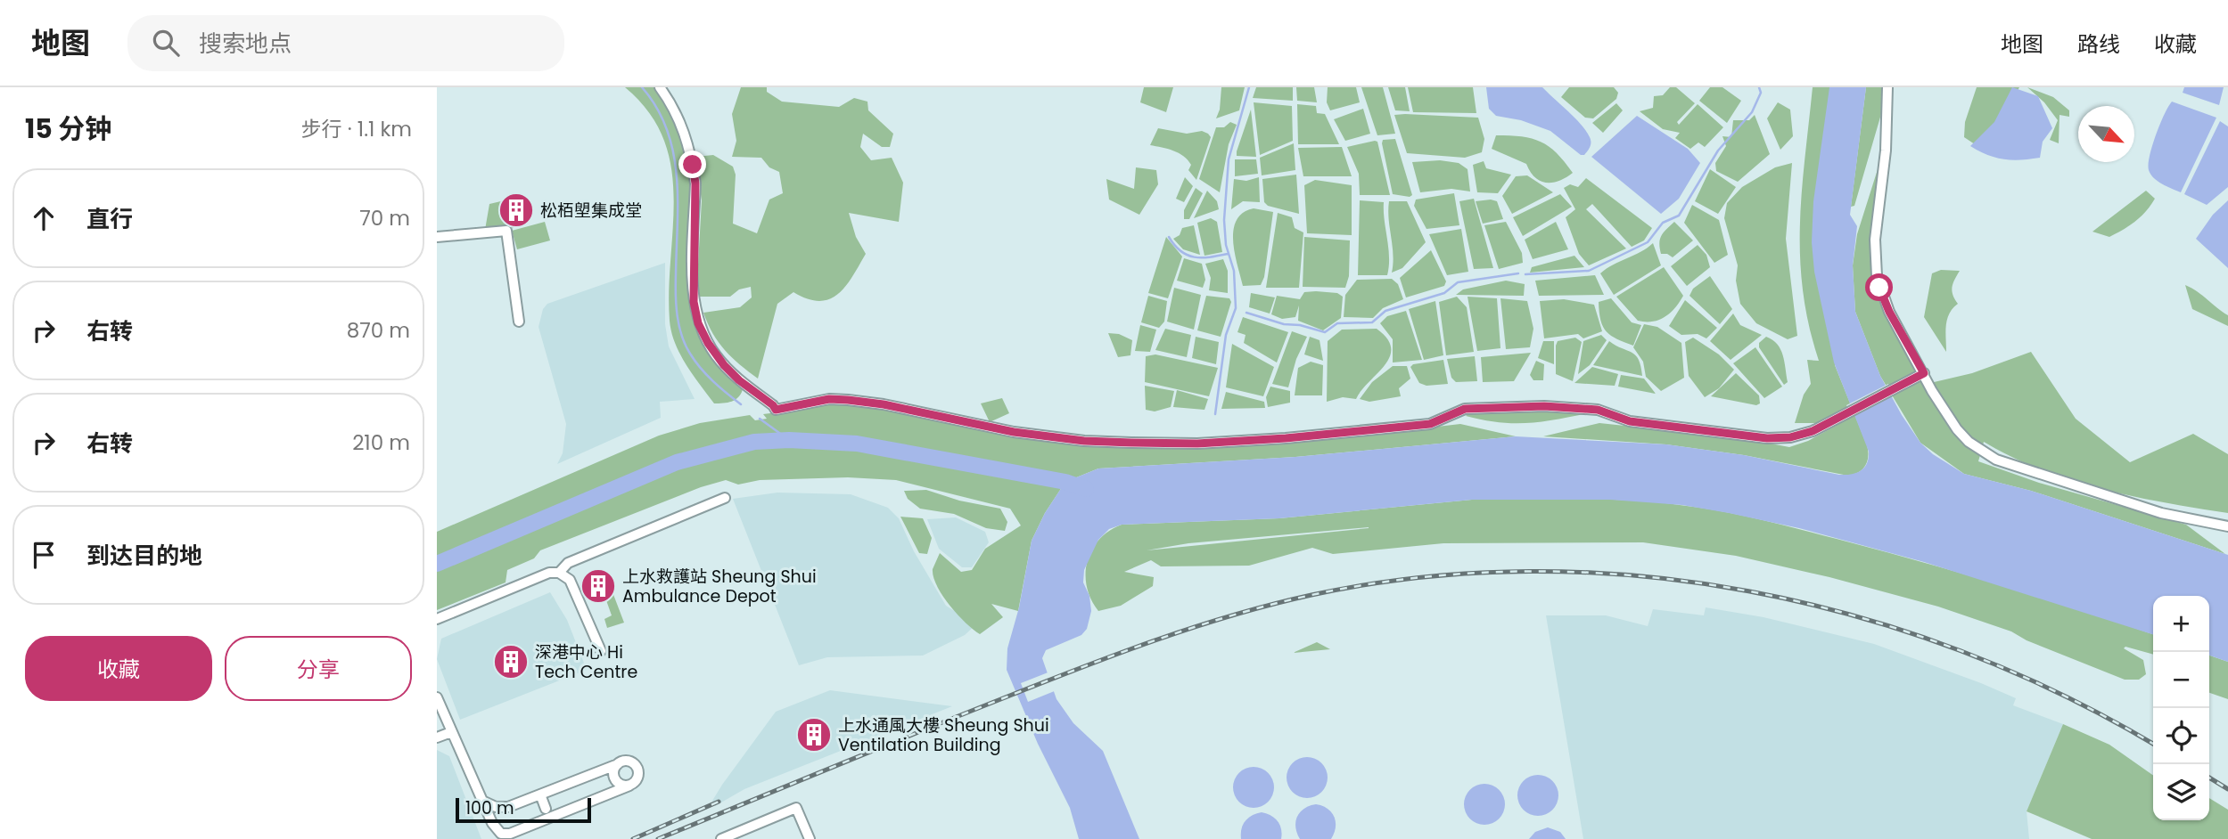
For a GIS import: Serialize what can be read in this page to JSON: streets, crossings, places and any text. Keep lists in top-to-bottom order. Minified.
{"places":{"building":["松栢塱集成堂","上水救護站 Sheung Shui Ambulance Depot","深港中心 Hi Tech Centre","上水通風大樓 Sheung Shui Ventilation Building"]},"scale_bar":"100 m","north":"bottom right","page":{"header":"地图","search":"搜索地点","nav":["地图","路线","收藏"],"heading":["15 分钟","步行 · 1.1 km"],"list":[["直行","70 m"],["右转","870 m"],["右转","210 m"],"到达目的地"],"map_buttons":["+","−"],"buttons":["收藏","分享"],"scale":"100 m"}}
